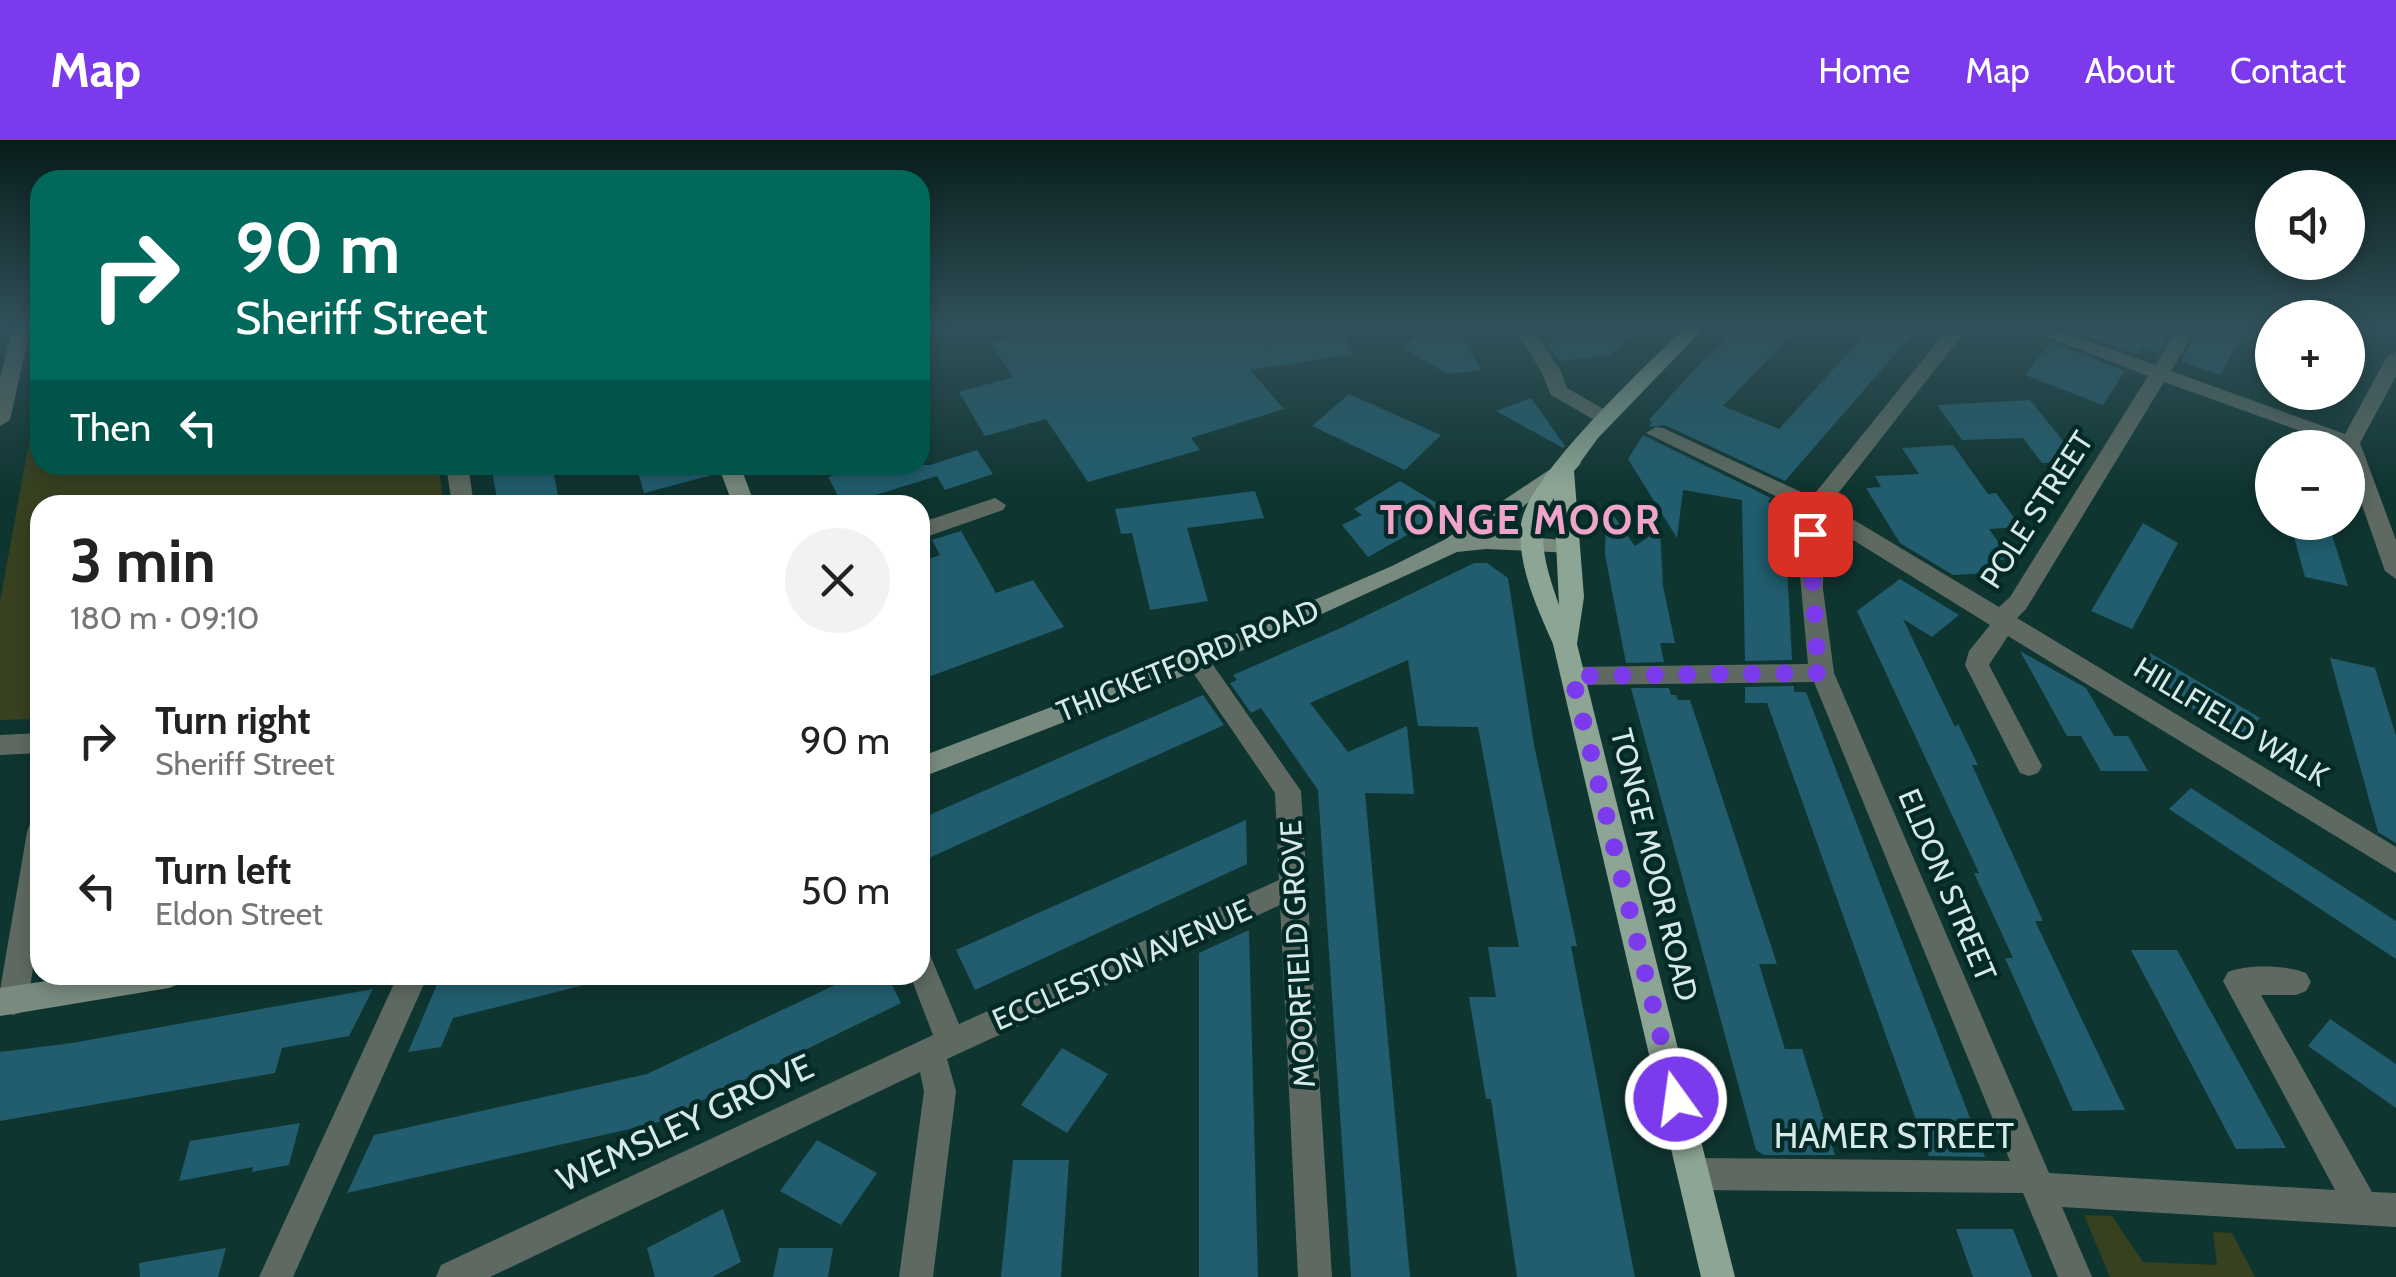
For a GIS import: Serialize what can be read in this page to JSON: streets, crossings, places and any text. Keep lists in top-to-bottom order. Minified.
{"streets":{"main road":["THICKETFORD ROAD","TONGE MOOR ROAD"],"street":["POLE STREET","HILLFIELD WALK","ELDON STREET","MOORFIELD GROVE","ECCLESTON AVENUE","WEMSLEY GROVE","HAMER STREET"]},"crossings":[["POLE STREET","HILLFIELD WALK"],["THICKETFORD ROAD","TONGE MOOR ROAD"],["THICKETFORD ROAD","MOORFIELD GROVE"],["HILLFIELD WALK","ELDON STREET"],["TONGE MOOR ROAD","HAMER STREET"],["ELDON STREET","HAMER STREET"],["MOORFIELD GROVE","ECCLESTON AVENUE"],["ECCLESTON AVENUE","WEMSLEY GROVE"]],"districts":["TONGE MOOR"],"page":{"header":"Map","nav":["Home","Map","About","Contact"],"map_buttons":["+","−"],"turn":["90 m","Sheriff Street"],"then":"Then","heading":["3 min","180 m · 09:10"],"list":[{"name":"Turn right","note":"Sheriff Street","value":"90 m"},{"name":"Turn left","note":"Eldon Street","value":"50 m"}]}}
